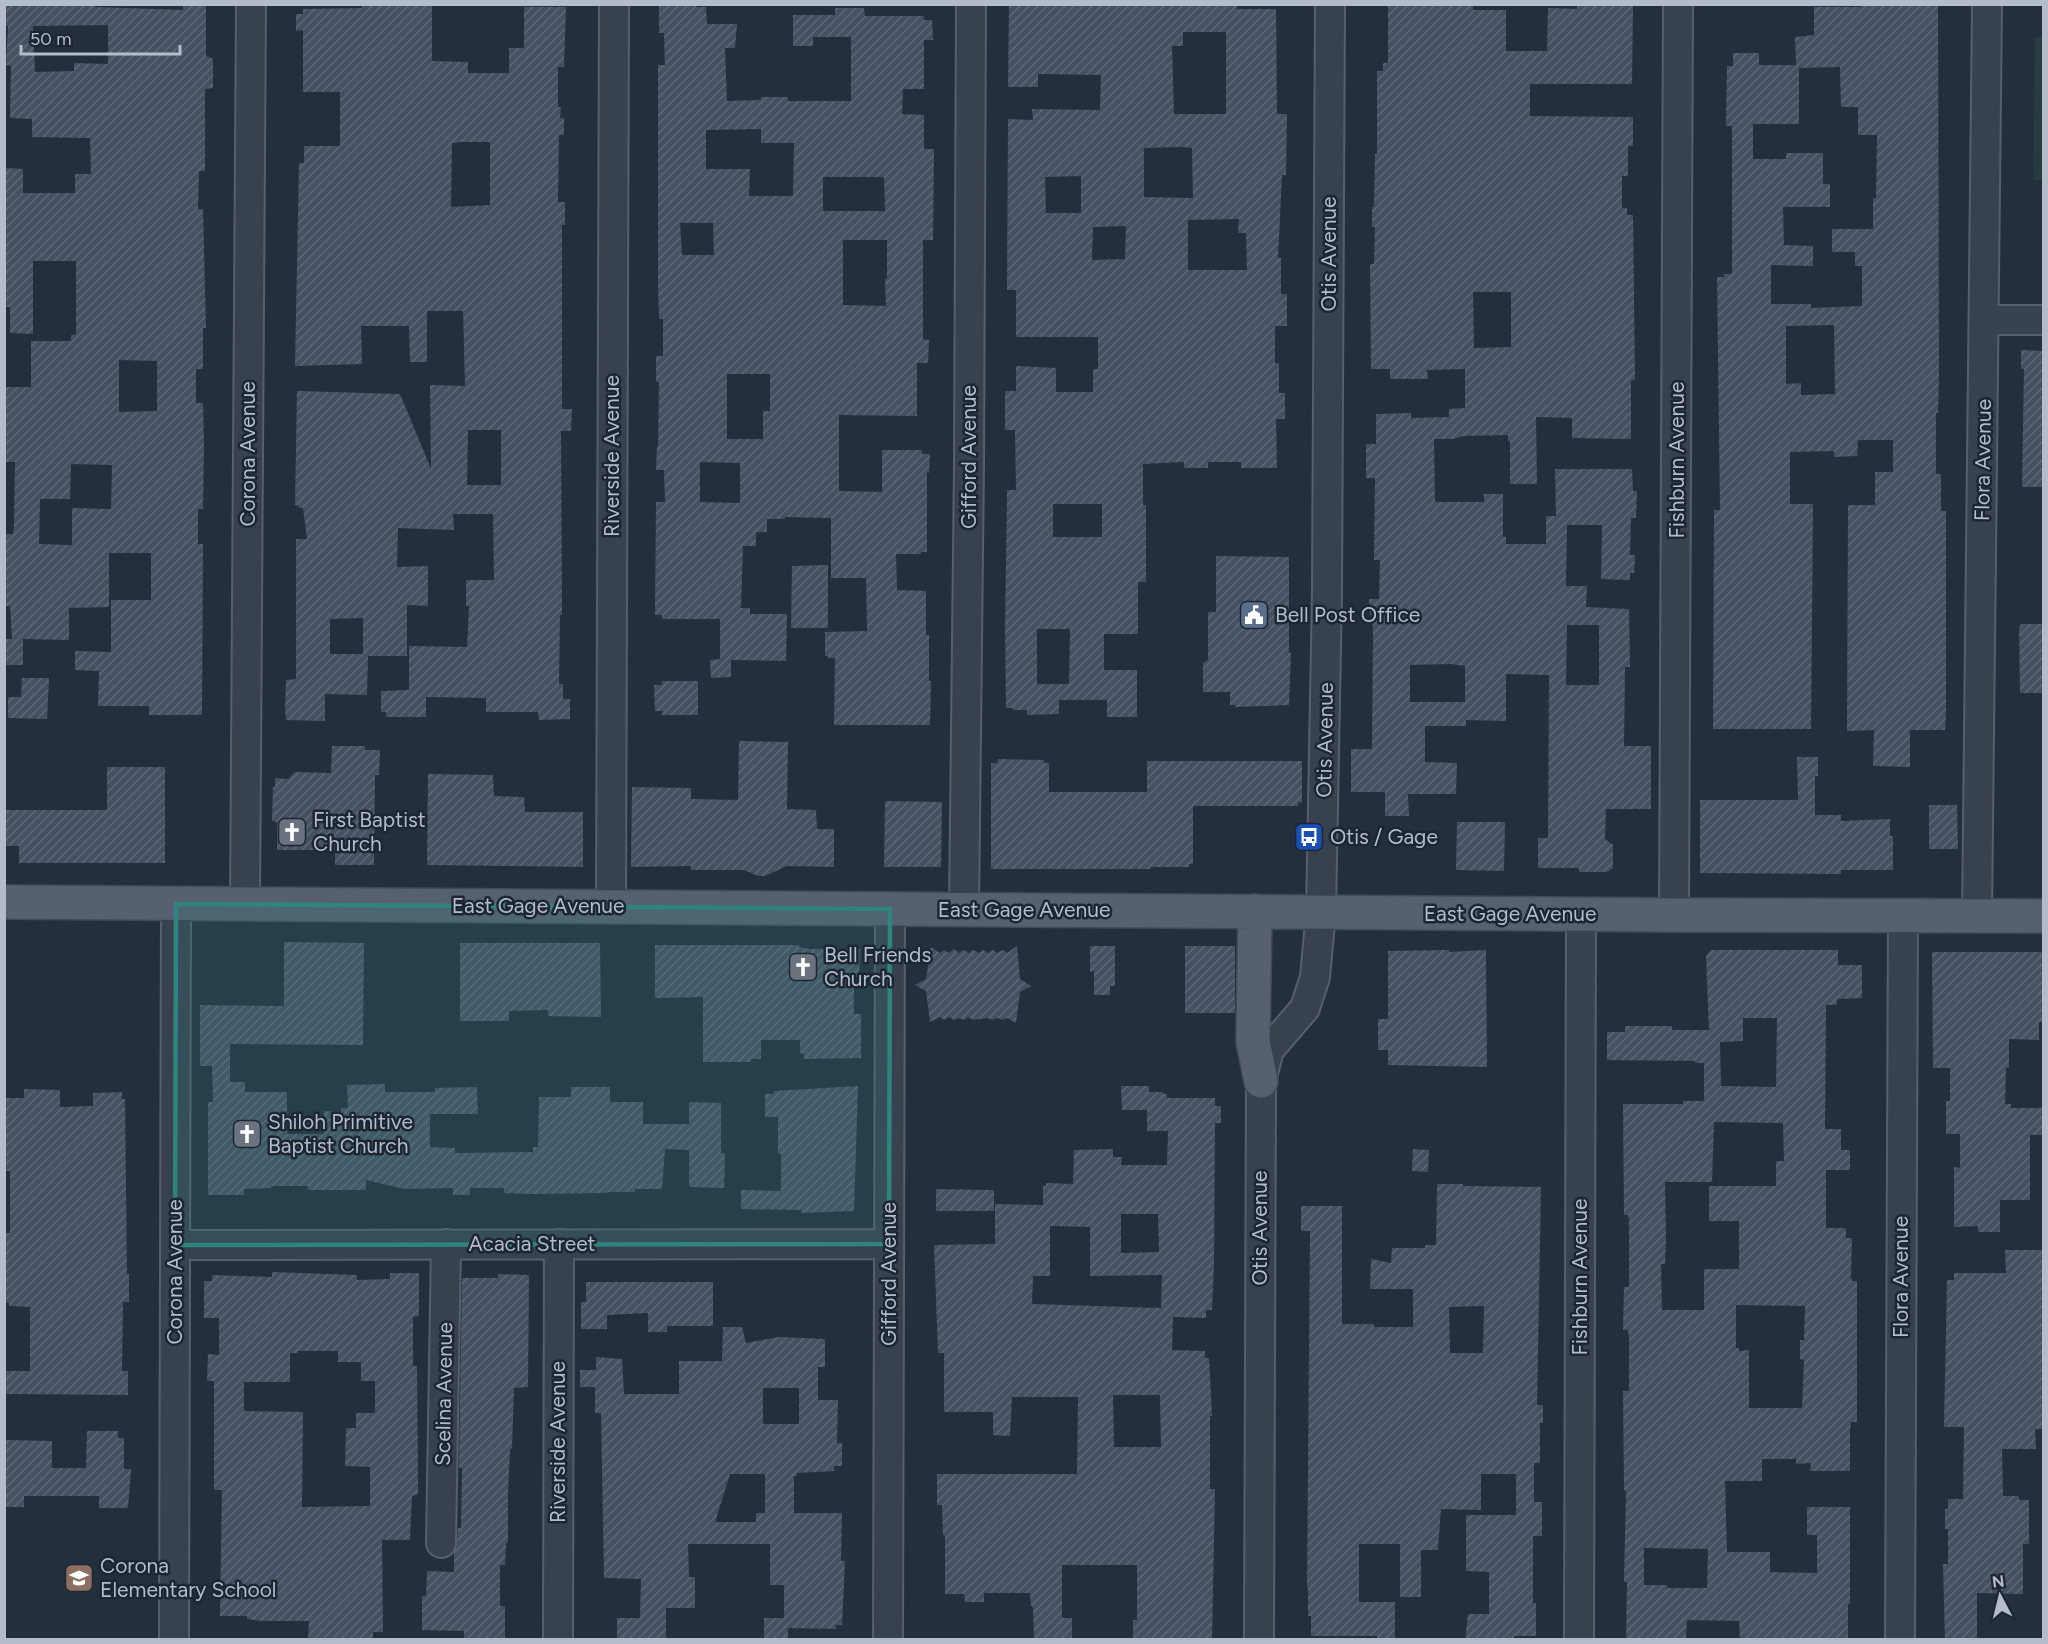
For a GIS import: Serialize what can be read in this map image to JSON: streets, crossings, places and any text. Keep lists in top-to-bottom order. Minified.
{"streets":{"main road":["East Gage Avenue"],"street":["Otis Avenue","Corona Avenue","Riverside Avenue","Gifford Avenue","Fishburn Avenue","Flora Avenue","Acacia Street","Scelina Avenue"]},"crossings":[["Otis Avenue","East Gage Avenue"],["Corona Avenue","East Gage Avenue"],["Corona Avenue","Acacia Street"],["Riverside Avenue","East Gage Avenue"],["Riverside Avenue","Acacia Street"],["Gifford Avenue","East Gage Avenue"],["Gifford Avenue","Acacia Street"],["Fishburn Avenue","East Gage Avenue"],["Flora Avenue","East Gage Avenue"],["Acacia Street","Scelina Avenue"]],"places":{"public building":["Bell Post Office"],"church":["First Baptist Church","Bell Friends Church","Shiloh Primitive Baptist Church"],"bus stop":["Otis / Gage"],"school or university":["Corona Elementary School"]},"scale_bar":"50 m","north":"top"}
